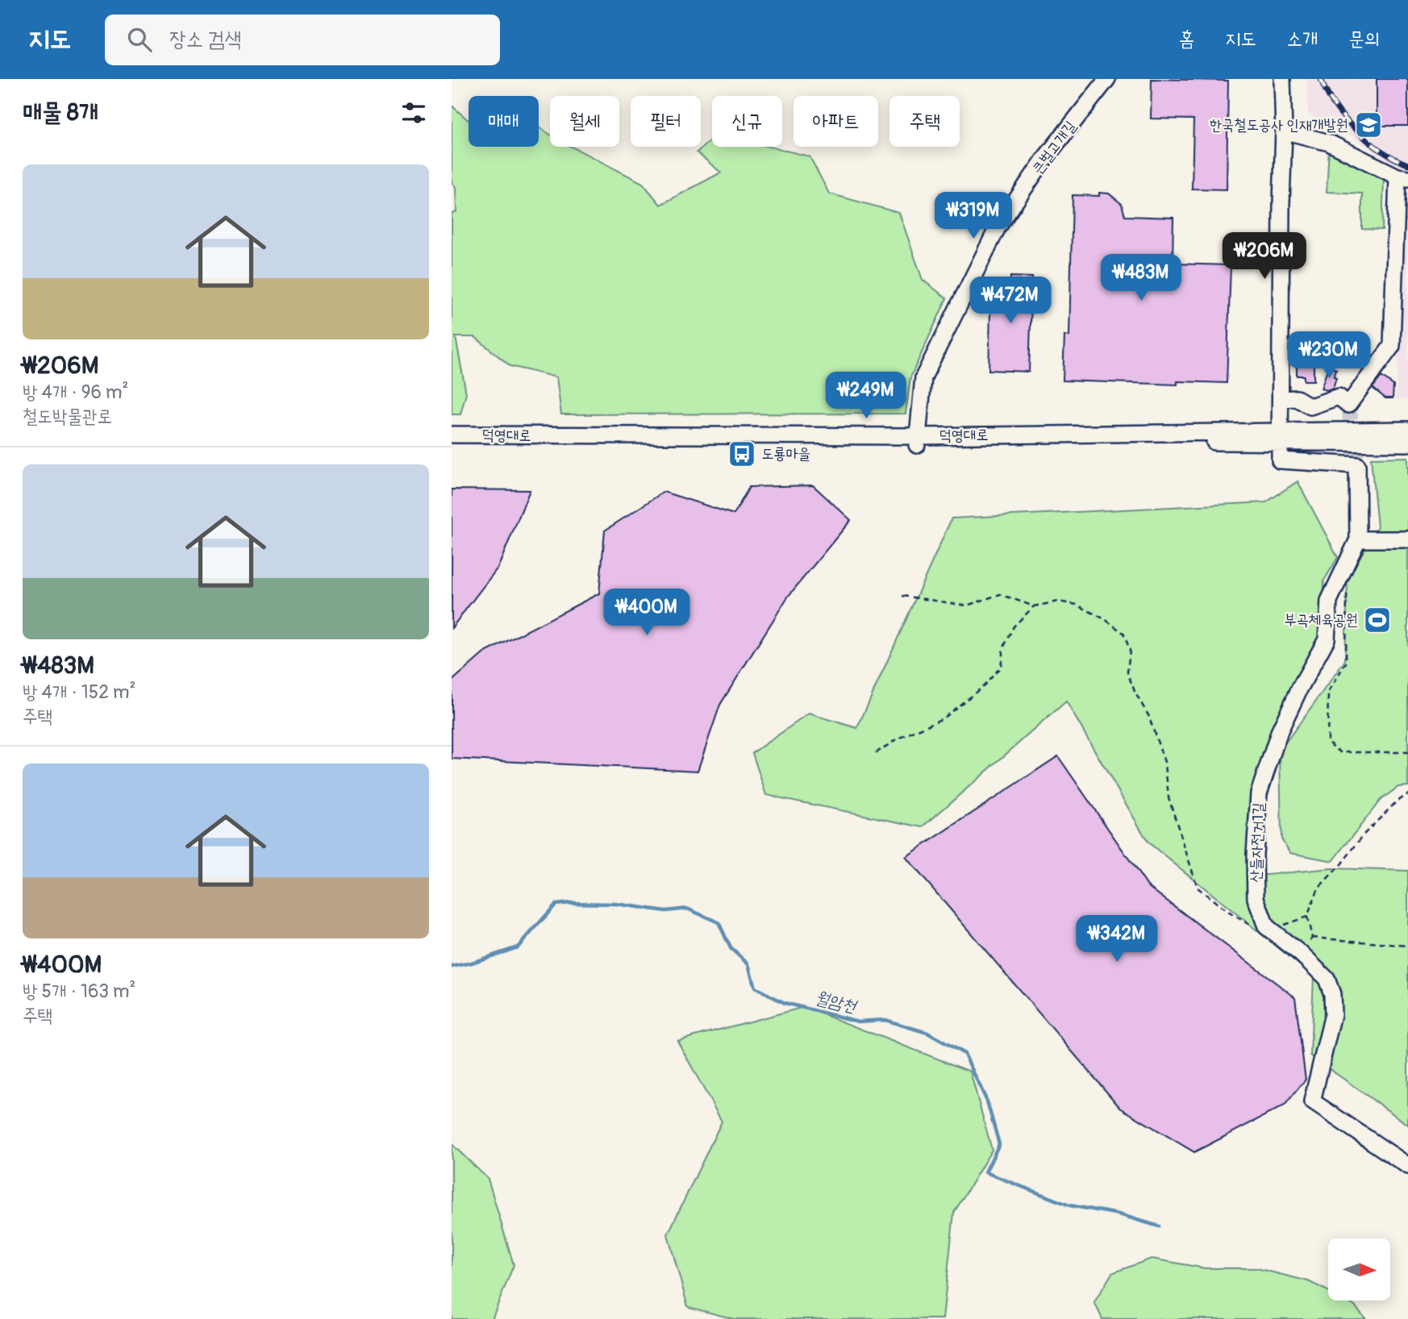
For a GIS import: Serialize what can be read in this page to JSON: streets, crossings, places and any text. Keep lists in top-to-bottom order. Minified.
{"streets":{"street":["큰벌고개길","덕영대로","산들자전거1길"]},"crossings":[["큰벌고개길","덕영대로"]],"water":["월암천"],"places":{"school or university":["한국철도공사 인재개발원"],"bus stop":["도룡마을"],"sports":["부곡체육공원"]},"north":"right","page":{"header":"지도","search":"장소 검색","nav":["홈","지도","소개","문의"],"heading":"매물 8개","chip":["매매","월세","필터","신규","아파트","주택"],"list":[{"name":"₩206M","note":"방 4개 · 96 m² · 철도박물관로"},{"name":"₩483M","note":"방 4개 · 152 m² · 주택"},{"name":"₩400M","note":"방 5개 · 163 m² · 주택"}],"price":["₩319M","₩206M","₩483M","₩472M","₩230M","₩249M","₩400M","₩342M"]}}
